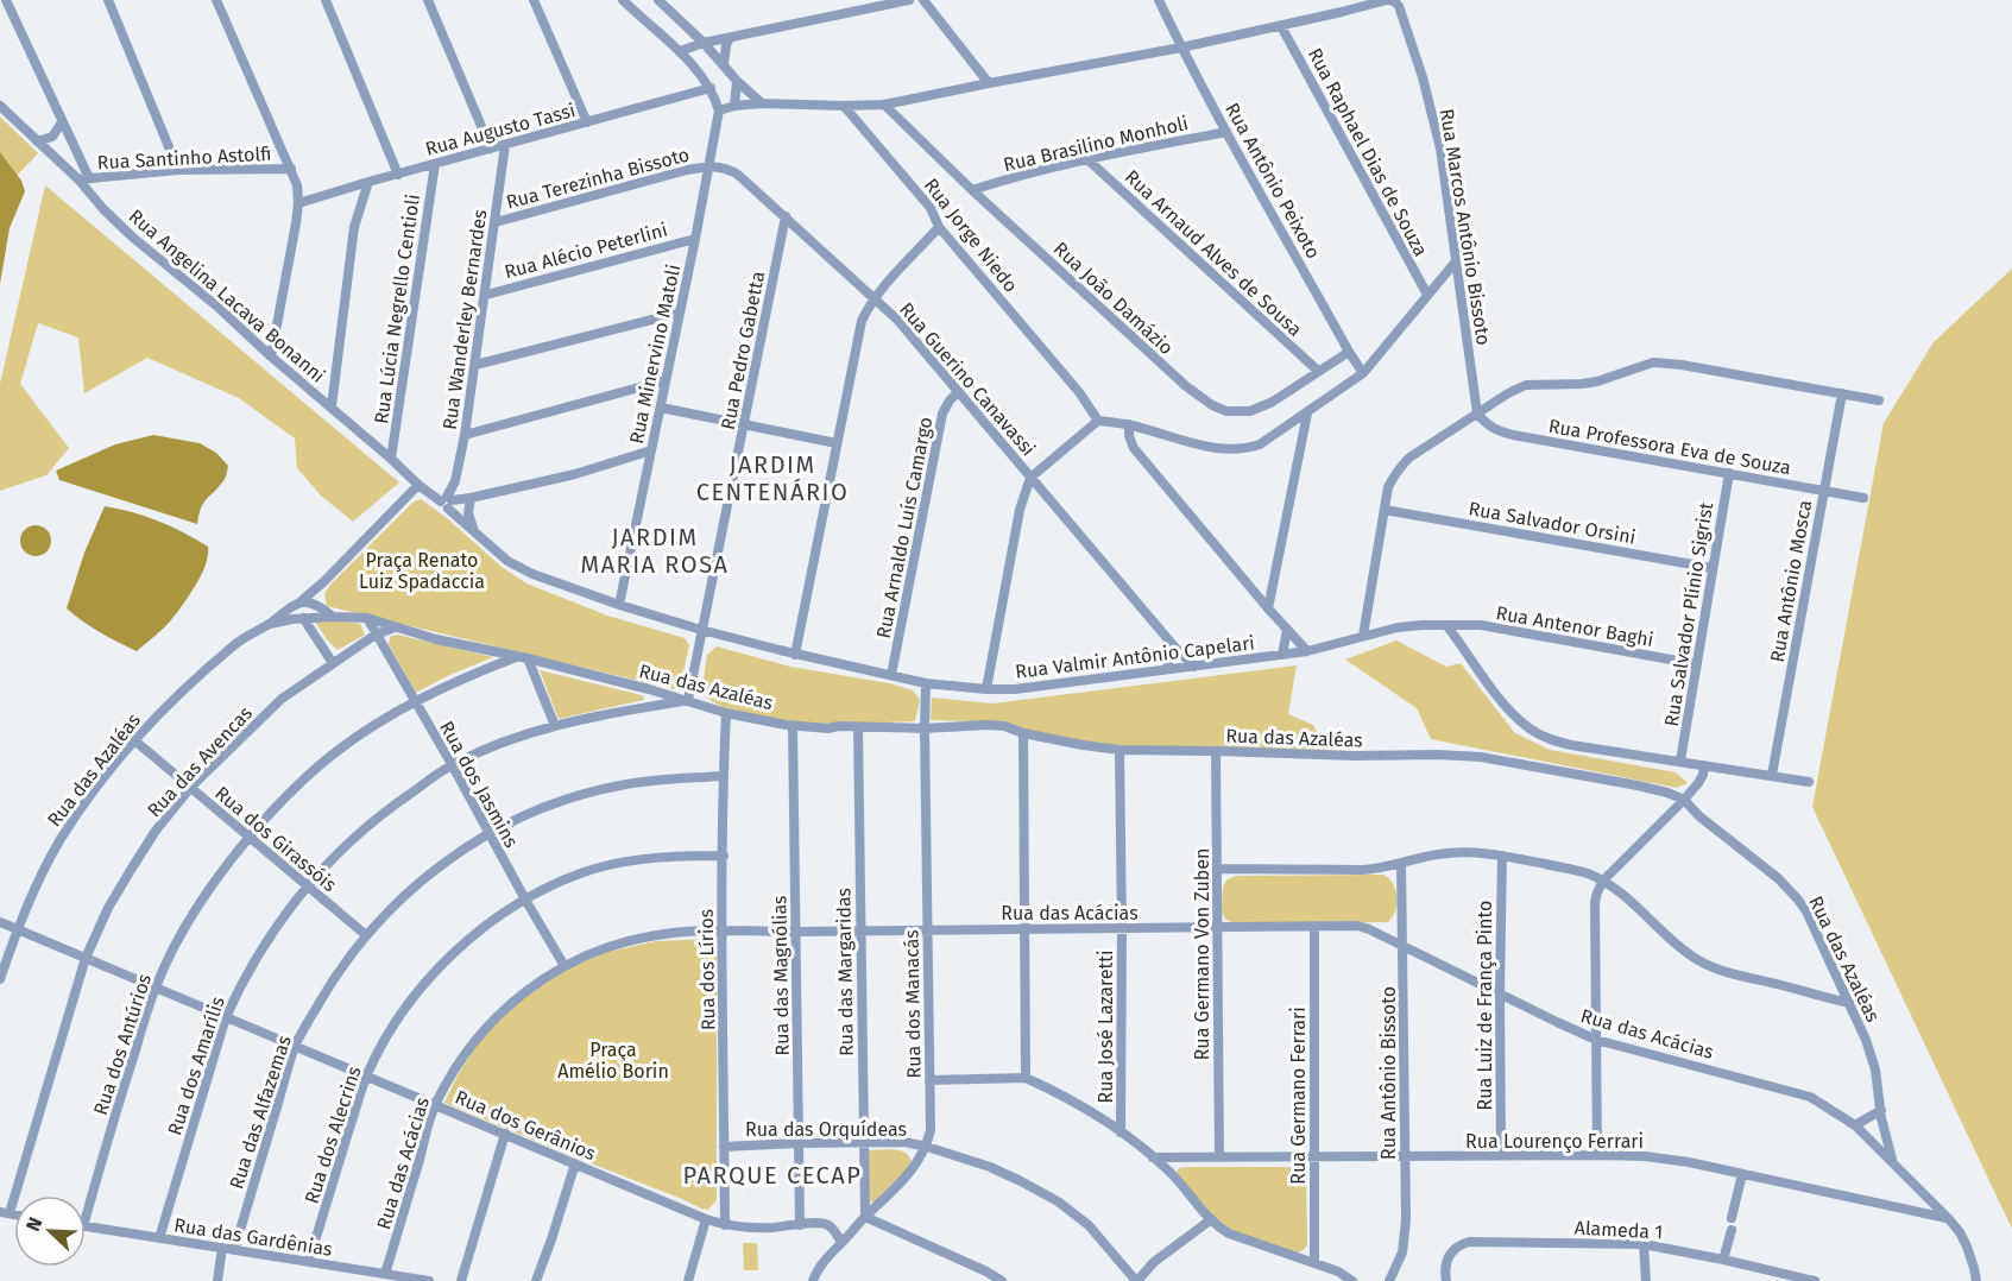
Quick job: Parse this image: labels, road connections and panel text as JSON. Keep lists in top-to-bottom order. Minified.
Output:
{"streets":{"street":["Rua Augusto Tassi","Rua Brasilino Monholi","Rua Raphael Dias de Souza","Rua Santinho Astolfi","Rua Terezinha Bissoto","Rua Antônio Peixoto","Rua Marcos Antônio Bissoto","Rua Jorge Niedo","Rua Alécio Peterlini","Rua Arnaud Alves de Sousa","Rua Angelina Lacava Bonanni","Rua João Damázio","Rua Lúcia Negrello Centioli","Rua Wanderley Bernardes","Rua Pedro Gabetta","Rua Minervino Matoli","Rua Guerino Canavassi","Rua Professora Eva de Souza","Rua Salvador Orsini","Rua Arnaldo Luís Camargo","Rua Antônio Mosca","Rua Salvador Plínio Sigrist","Rua Antenor Baghi","Rua Valmir Antônio Capelari","Rua das Azaléas","Rua das Avencas","Rua dos Jasmins","Rua dos Girassóis","Rua das Acácias","Rua Germano Von Zuben","Rua dos Lírios","Rua das Margaridas","Rua das Magnólias","Rua dos Manacás","Rua Luiz de França Pinto","Rua José Lazaretti","Rua dos Antúrios","Rua dos Amarílis","Rua Antônio Bissoto","Rua Germano Ferrari","Rua das Alfazemas","Rua dos Gerânios","Rua das Orquídeas","Rua dos Alecrins","Rua Lourenço Ferrari","Alameda 1","Rua das Gardênias"]},"crossings":[["Rua Augusto Tassi","Rua Lúcia Negrello Centioli"],["Rua Augusto Tassi","Rua Wanderley Bernardes"],["Rua Brasilino Monholi","Rua Antônio Peixoto"],["Rua Brasilino Monholi","Rua Arnaud Alves de Sousa"],["Rua Brasilino Monholi","Rua João Damázio"],["Rua Santinho Astolfi","Rua Angelina Lacava Bonanni"],["Rua Terezinha Bissoto","Rua Wanderley Bernardes"],["Rua Terezinha Bissoto","Rua Minervino Matoli"],["Rua Terezinha Bissoto","Rua Guerino Canavassi"],["Rua Antônio Peixoto","Rua João Damázio"],["Rua Marcos Antônio Bissoto","Rua Professora Eva de Souza"],["Rua Alécio Peterlini","Rua Wanderley Bernardes"],["Rua Alécio Peterlini","Rua Minervino Matoli"],["Rua Arnaud Alves de Sousa","Rua João Damázio"],["Rua Angelina Lacava Bonanni","Rua Lúcia Negrello Centioli"],["Rua Angelina Lacava Bonanni","Rua Wanderley Bernardes"],["Rua Angelina Lacava Bonanni","Rua Valmir Antônio Capelari"],["Rua Wanderley Bernardes","Rua Valmir Antônio Capelari"],["Rua Pedro Gabetta","Rua Guerino Canavassi"],["Rua Pedro Gabetta","Rua Valmir Antônio Capelari"],["Rua Pedro Gabetta","Rua das Azaléas"],["Rua Pedro Gabetta","Rua dos Amarílis"],["Rua Minervino Matoli","Rua Guerino Canavassi"],["Rua Minervino Matoli","Rua Valmir Antônio Capelari"],["Rua Guerino Canavassi","Rua Arnaldo Luís Camargo"],["Rua Guerino Canavassi","Rua Valmir Antônio Capelari"],["Rua Professora Eva de Souza","Rua Antônio Mosca"],["Rua Professora Eva de Souza","Rua Salvador Plínio Sigrist"],["Rua Salvador Orsini","Rua Salvador Plínio Sigrist"],["Rua Arnaldo Luís Camargo","Rua Valmir Antônio Capelari"],["Rua Salvador Plínio Sigrist","Rua Antenor Baghi"],["Rua Antenor Baghi","Rua Valmir Antônio Capelari"],["Rua Valmir Antônio Capelari","Rua dos Manacás"],["Rua das Azaléas","Rua das Avencas"],["Rua das Azaléas","Rua dos Jasmins"],["Rua das Azaléas","Rua dos Girassóis"],["Rua das Azaléas","Rua das Acácias"],["Rua das Azaléas","Rua Germano Von Zuben"],["Rua das Azaléas","Rua dos Lírios"],["Rua das Azaléas","Rua das Margaridas"],["Rua das Azaléas","Rua das Magnólias"],["Rua das Azaléas","Rua dos Manacás"],["Rua das Azaléas","Rua José Lazaretti"],["Rua das Azaléas","Rua dos Antúrios"],["Rua das Azaléas","Rua dos Amarílis"],["Rua das Azaléas","Rua dos Gerânios"],["Rua das Azaléas","Rua Lourenço Ferrari"],["Rua das Avencas","Rua dos Jasmins"],["Rua das Avencas","Rua dos Girassóis"],["Rua das Avencas","Rua dos Gerânios"],["Rua dos Jasmins","Rua das Acácias"],["Rua dos Jasmins","Rua dos Antúrios"],["Rua dos Jasmins","Rua dos Amarílis"],["Rua dos Jasmins","Rua das Alfazemas"],["Rua dos Jasmins","Rua dos Alecrins"],["Rua dos Girassóis","Rua dos Antúrios"],["Rua dos Girassóis","Rua dos Amarílis"],["Rua dos Girassóis","Rua das Alfazemas"],["Rua das Acácias","Rua Germano Von Zuben"],["Rua das Acácias","Rua dos Lírios"],["Rua das Acácias","Rua das Margaridas"],["Rua das Acácias","Rua das Magnólias"],["Rua das Acácias","Rua dos Manacás"],["Rua das Acácias","Rua Luiz de França Pinto"],["Rua das Acácias","Rua José Lazaretti"],["Rua das Acácias","Rua Antônio Bissoto"],["Rua das Acácias","Rua Germano Ferrari"],["Rua das Acácias","Rua dos Gerânios"],["Rua das Acácias","Rua das Gardênias"],["Rua Germano Von Zuben","Rua Lourenço Ferrari"],["Rua dos Lírios","Rua das Alfazemas"],["Rua dos Lírios","Rua dos Gerânios"],["Rua dos Lírios","Rua das Orquídeas"],["Rua dos Lírios","Rua dos Alecrins"],["Rua das Margaridas","Rua dos Manacás"],["Rua das Margaridas","Rua das Orquídeas"],["Rua das Magnólias","Rua dos Gerânios"],["Rua das Magnólias","Rua das Orquídeas"],["Rua dos Manacás","Rua dos Gerânios"],["Rua dos Manacás","Rua das Orquídeas"],["Rua Luiz de França Pinto","Rua Lourenço Ferrari"],["Rua dos Antúrios","Rua dos Gerânios"],["Rua dos Amarílis","Rua dos Gerânios"],["Rua dos Amarílis","Rua das Gardênias"],["Rua Antônio Bissoto","Rua Lourenço Ferrari"],["Rua Germano Ferrari","Rua Lourenço Ferrari"],["Rua das Alfazemas","Rua dos Gerânios"],["Rua das Alfazemas","Rua das Gardênias"],["Rua dos Gerânios","Rua dos Alecrins"],["Rua dos Alecrins","Rua das Gardênias"]],"districts":["JARDIM CENTENÁRIO","JARDIM MARIA ROSA","PARQUE CECAP"],"parks":["Praça Renato Luiz Spadaccia","Praça Amélio Borin"],"north":"top left"}
